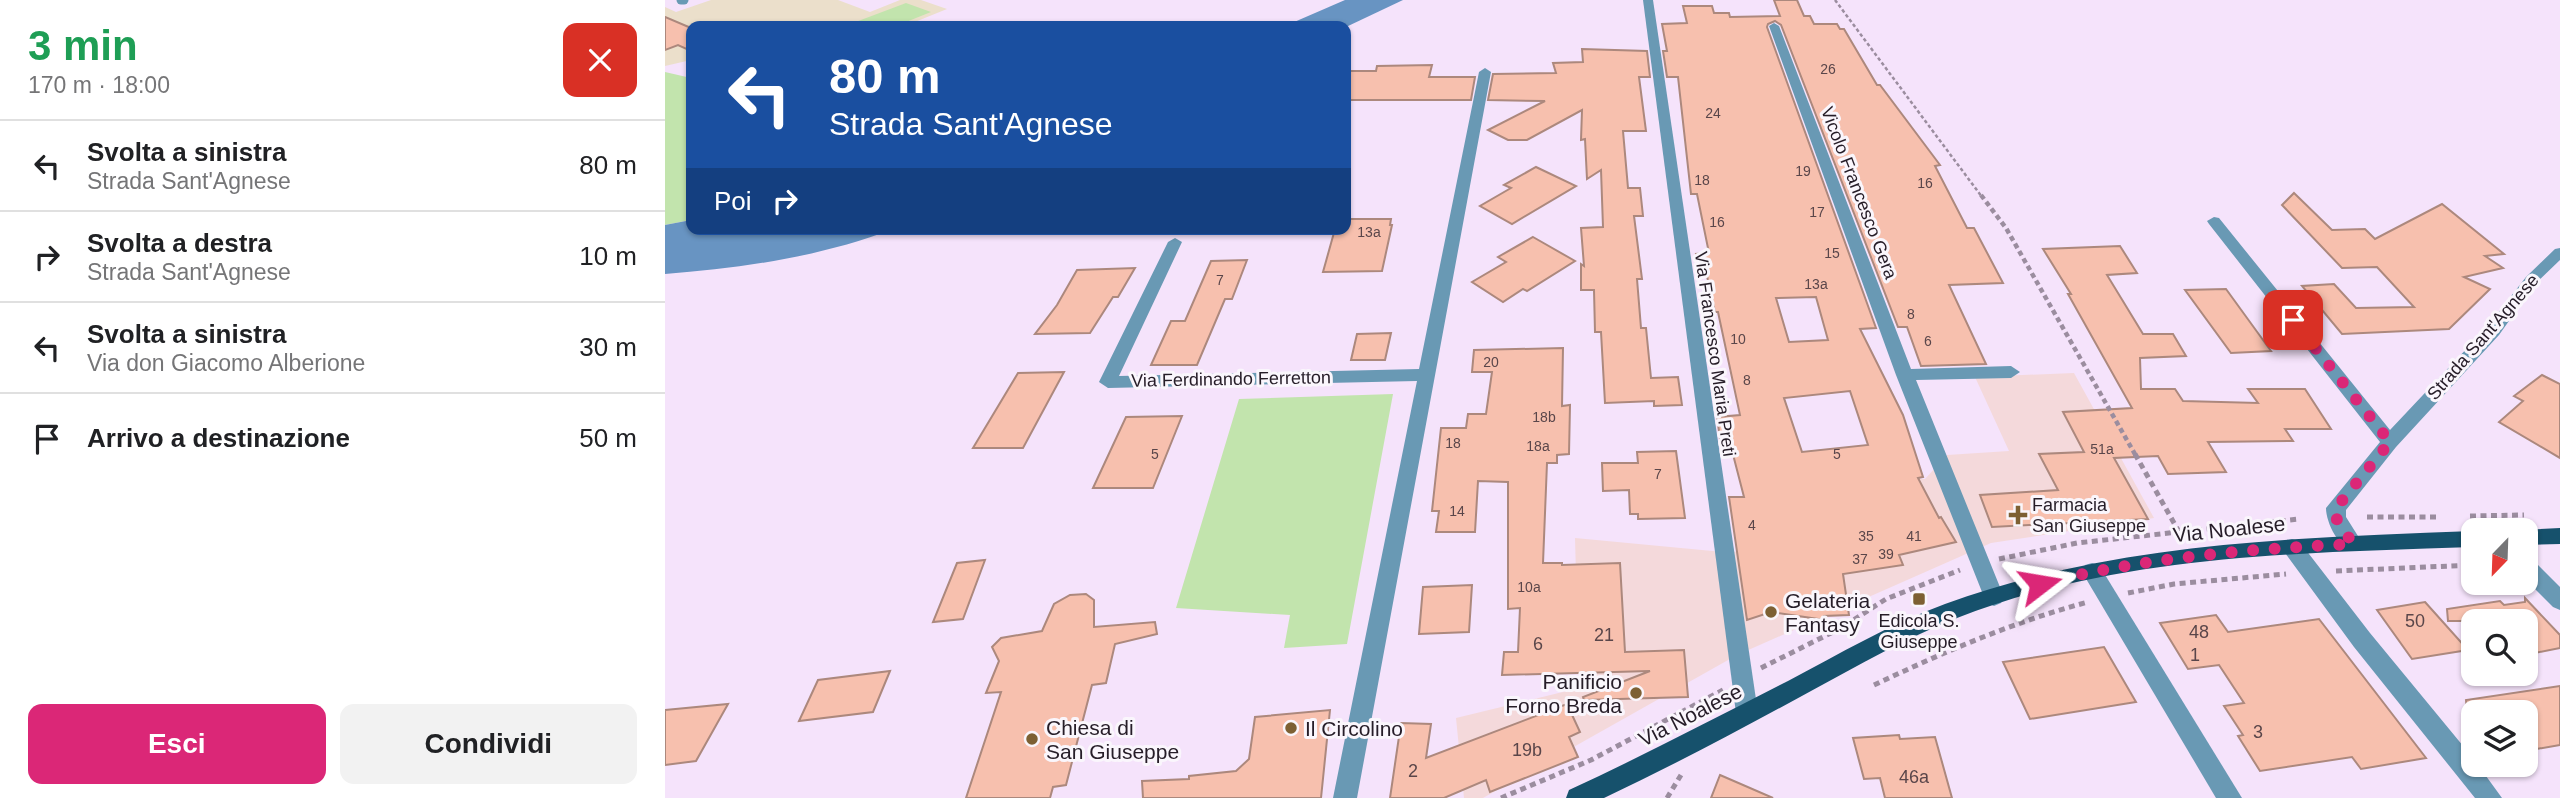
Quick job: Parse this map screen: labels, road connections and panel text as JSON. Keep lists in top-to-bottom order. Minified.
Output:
{"streets":{"main road":["Via Noalese"],"street":["Vicolo Francesco Gera","Strada Sant'Agnese","Via Francesco Maria Preti","Via Ferdinando Ferretton"]},"crossings":[["Vicolo Francesco Gera","Via Noalese"],["Strada Sant'Agnese","Via Noalese"],["Via Francesco Maria Preti","Via Noalese"]],"places":{"health":["Farmacia San Giuseppe"],"transit":["Edicola S. Giuseppe"],"other":["Gelateria Fantasy","Panificio Forno Breda","Il Circolino","Chiesa di San Giuseppe"]},"house_numbers":["26","24","19","18","16","17","16","13a","15","7","13a","8","10","6","20","8","18b","18","18a","51a","5","5","7","14","4","35","41","39","37","10a","50","48","21","6","1","3","19b","2","46a"],"north":"bottom left","page":{"heading":["3 min","170 m · 18:00"],"turn":["80 m","Strada Sant'Agnese"],"list":[{"name":"Svolta a sinistra","note":"Strada Sant'Agnese","value":"80 m"},{"name":"Svolta a destra","note":"Strada Sant'Agnese","value":"10 m"},{"name":"Svolta a sinistra","note":"Via don Giacomo Alberione","value":"30 m"},{"name":"Arrivo a destinazione","value":"50 m"}],"then":"Poi","buttons":["Esci","Condividi"]}}
